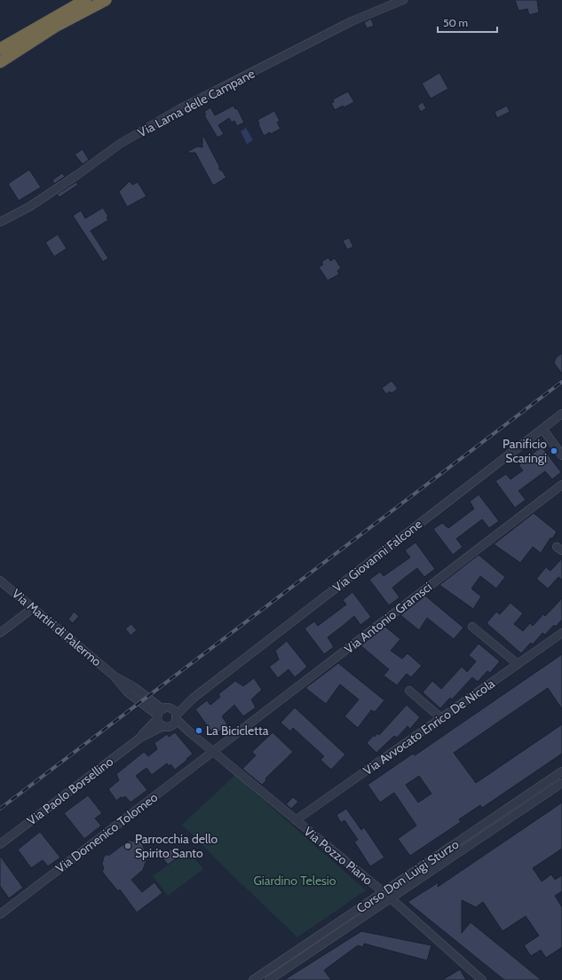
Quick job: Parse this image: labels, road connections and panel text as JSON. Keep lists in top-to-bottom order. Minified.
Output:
{"streets":{"street":["Via Lama delle Campane","Via Giovanni Falcone","Via Antonio Gramsci","Via Martiri di Palermo","Via Avvocato Enrico De Nicola","Via Paolo Borsellino","Via Domenico Tolomeo","Via Pozzo Piano","Corso Don Luigi Sturzo"]},"crossings":[["Via Giovanni Falcone","Via Paolo Borsellino"],["Via Giovanni Falcone","Via Pozzo Piano"],["Via Antonio Gramsci","Via Domenico Tolomeo"],["Via Antonio Gramsci","Via Pozzo Piano"],["Via Martiri di Palermo","Via Pozzo Piano"],["Via Avvocato Enrico De Nicola","Via Pozzo Piano"],["Via Paolo Borsellino","Via Pozzo Piano"],["Via Domenico Tolomeo","Via Pozzo Piano"],["Via Pozzo Piano","Corso Don Luigi Sturzo"]],"parks":["Giardino Telesio"],"places":["Panificio Scaringi","La Bicicletta","Parrocchia dello Spirito Santo"],"scale_bar":"50 m"}
